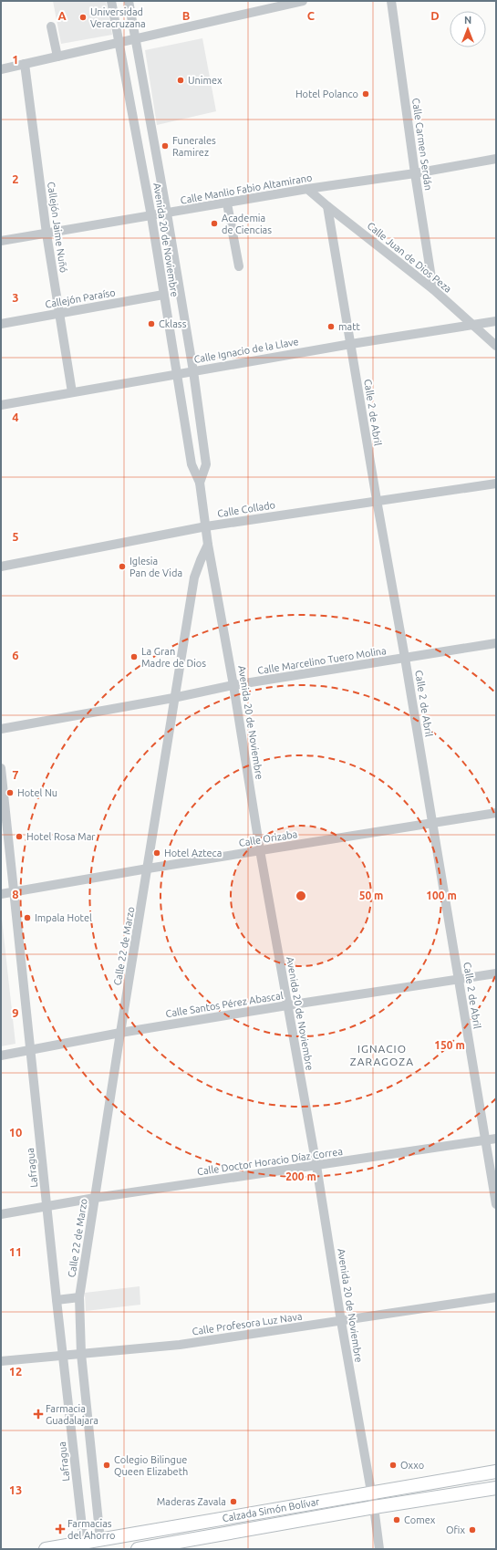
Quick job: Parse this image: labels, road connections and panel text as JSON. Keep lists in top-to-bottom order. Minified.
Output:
{"streets":{"main road":["Calzada Simón Bolívar"],"street":["Calle Carmen Serdán","Calle Manlio Fabio Altamirano","Callejón Jaime Nuñó","Avenida 20 de Noviembre","Calle Juan de Dios Peza","Callejón Paraíso","Calle Ignacio de la Llave","Calle 2 de Abril","Calle Collado","Calle Marcelino Tuero Molina","Calle Orizaba","Calle 22 de Marzo","Calle Santos Pérez Abascal","Calle Doctor Horacio Díaz Correa","Lafragua","Calle Profesora Luz Nava"]},"crossings":[["Calle Carmen Serdán","Calle Manlio Fabio Altamirano"],["Calle Carmen Serdán","Calle Juan de Dios Peza"],["Calle Manlio Fabio Altamirano","Callejón Jaime Nuñó"],["Calle Manlio Fabio Altamirano","Avenida 20 de Noviembre"],["Calle Manlio Fabio Altamirano","Calle Juan de Dios Peza"],["Callejón Jaime Nuñó","Callejón Paraíso"],["Callejón Jaime Nuñó","Calle Ignacio de la Llave"],["Avenida 20 de Noviembre","Callejón Paraíso"],["Avenida 20 de Noviembre","Calle Ignacio de la Llave"],["Avenida 20 de Noviembre","Calle Collado"],["Avenida 20 de Noviembre","Calle Marcelino Tuero Molina"],["Avenida 20 de Noviembre","Calle Orizaba"],["Avenida 20 de Noviembre","Calle 22 de Marzo"],["Avenida 20 de Noviembre","Calle Santos Pérez Abascal"],["Avenida 20 de Noviembre","Calle Doctor Horacio Díaz Correa"],["Avenida 20 de Noviembre","Calle Profesora Luz Nava"],["Avenida 20 de Noviembre","Calzada Simón Bolívar"],["Calle Juan de Dios Peza","Calle Ignacio de la Llave"],["Calle Juan de Dios Peza","Calle 2 de Abril"],["Calle Ignacio de la Llave","Calle 2 de Abril"],["Calle 2 de Abril","Calle Collado"],["Calle 2 de Abril","Calle Marcelino Tuero Molina"],["Calle 2 de Abril","Calle Orizaba"],["Calle 2 de Abril","Calle Santos Pérez Abascal"],["Calle 2 de Abril","Calle Doctor Horacio Díaz Correa"],["Calle Marcelino Tuero Molina","Calle 22 de Marzo"],["Calle Orizaba","Calle 22 de Marzo"],["Calle Orizaba","Lafragua"],["Calle 22 de Marzo","Calle Santos Pérez Abascal"],["Calle 22 de Marzo","Calle Doctor Horacio Díaz Correa"],["Calle 22 de Marzo","Calle Profesora Luz Nava"],["Calle Santos Pérez Abascal","Lafragua"],["Calle Doctor Horacio Díaz Correa","Lafragua"],["Lafragua","Calle Profesora Luz Nava"],["Lafragua","Calzada Simón Bolívar"]],"districts":["IGNACIO ZARAGOZA"],"places":{"other":["Universidad Veracruzana","Unimex","Hotel Polanco","Funerales Ramirez","Academia de Ciencias","Cklass","matt","Iglesia Pan de Vida","La Gran Madre de Dios","Hotel Nu","Hotel Rosa Mar","Hotel Azteca","Impala Hotel","Colegio Bilingue Queen Elizabeth","Oxxo","Maderas Zavala","Comex","Ofix"],"health":["Farmacia Guadalajara","Farmacias del Ahorro"]},"north":"top","grid":{"columns":["A","B","C","D"],"rows":["1","2","3","4","5","6","7","8","9","10","11","12","13"]},"rings":["50 m","100 m","150 m","200 m"]}
